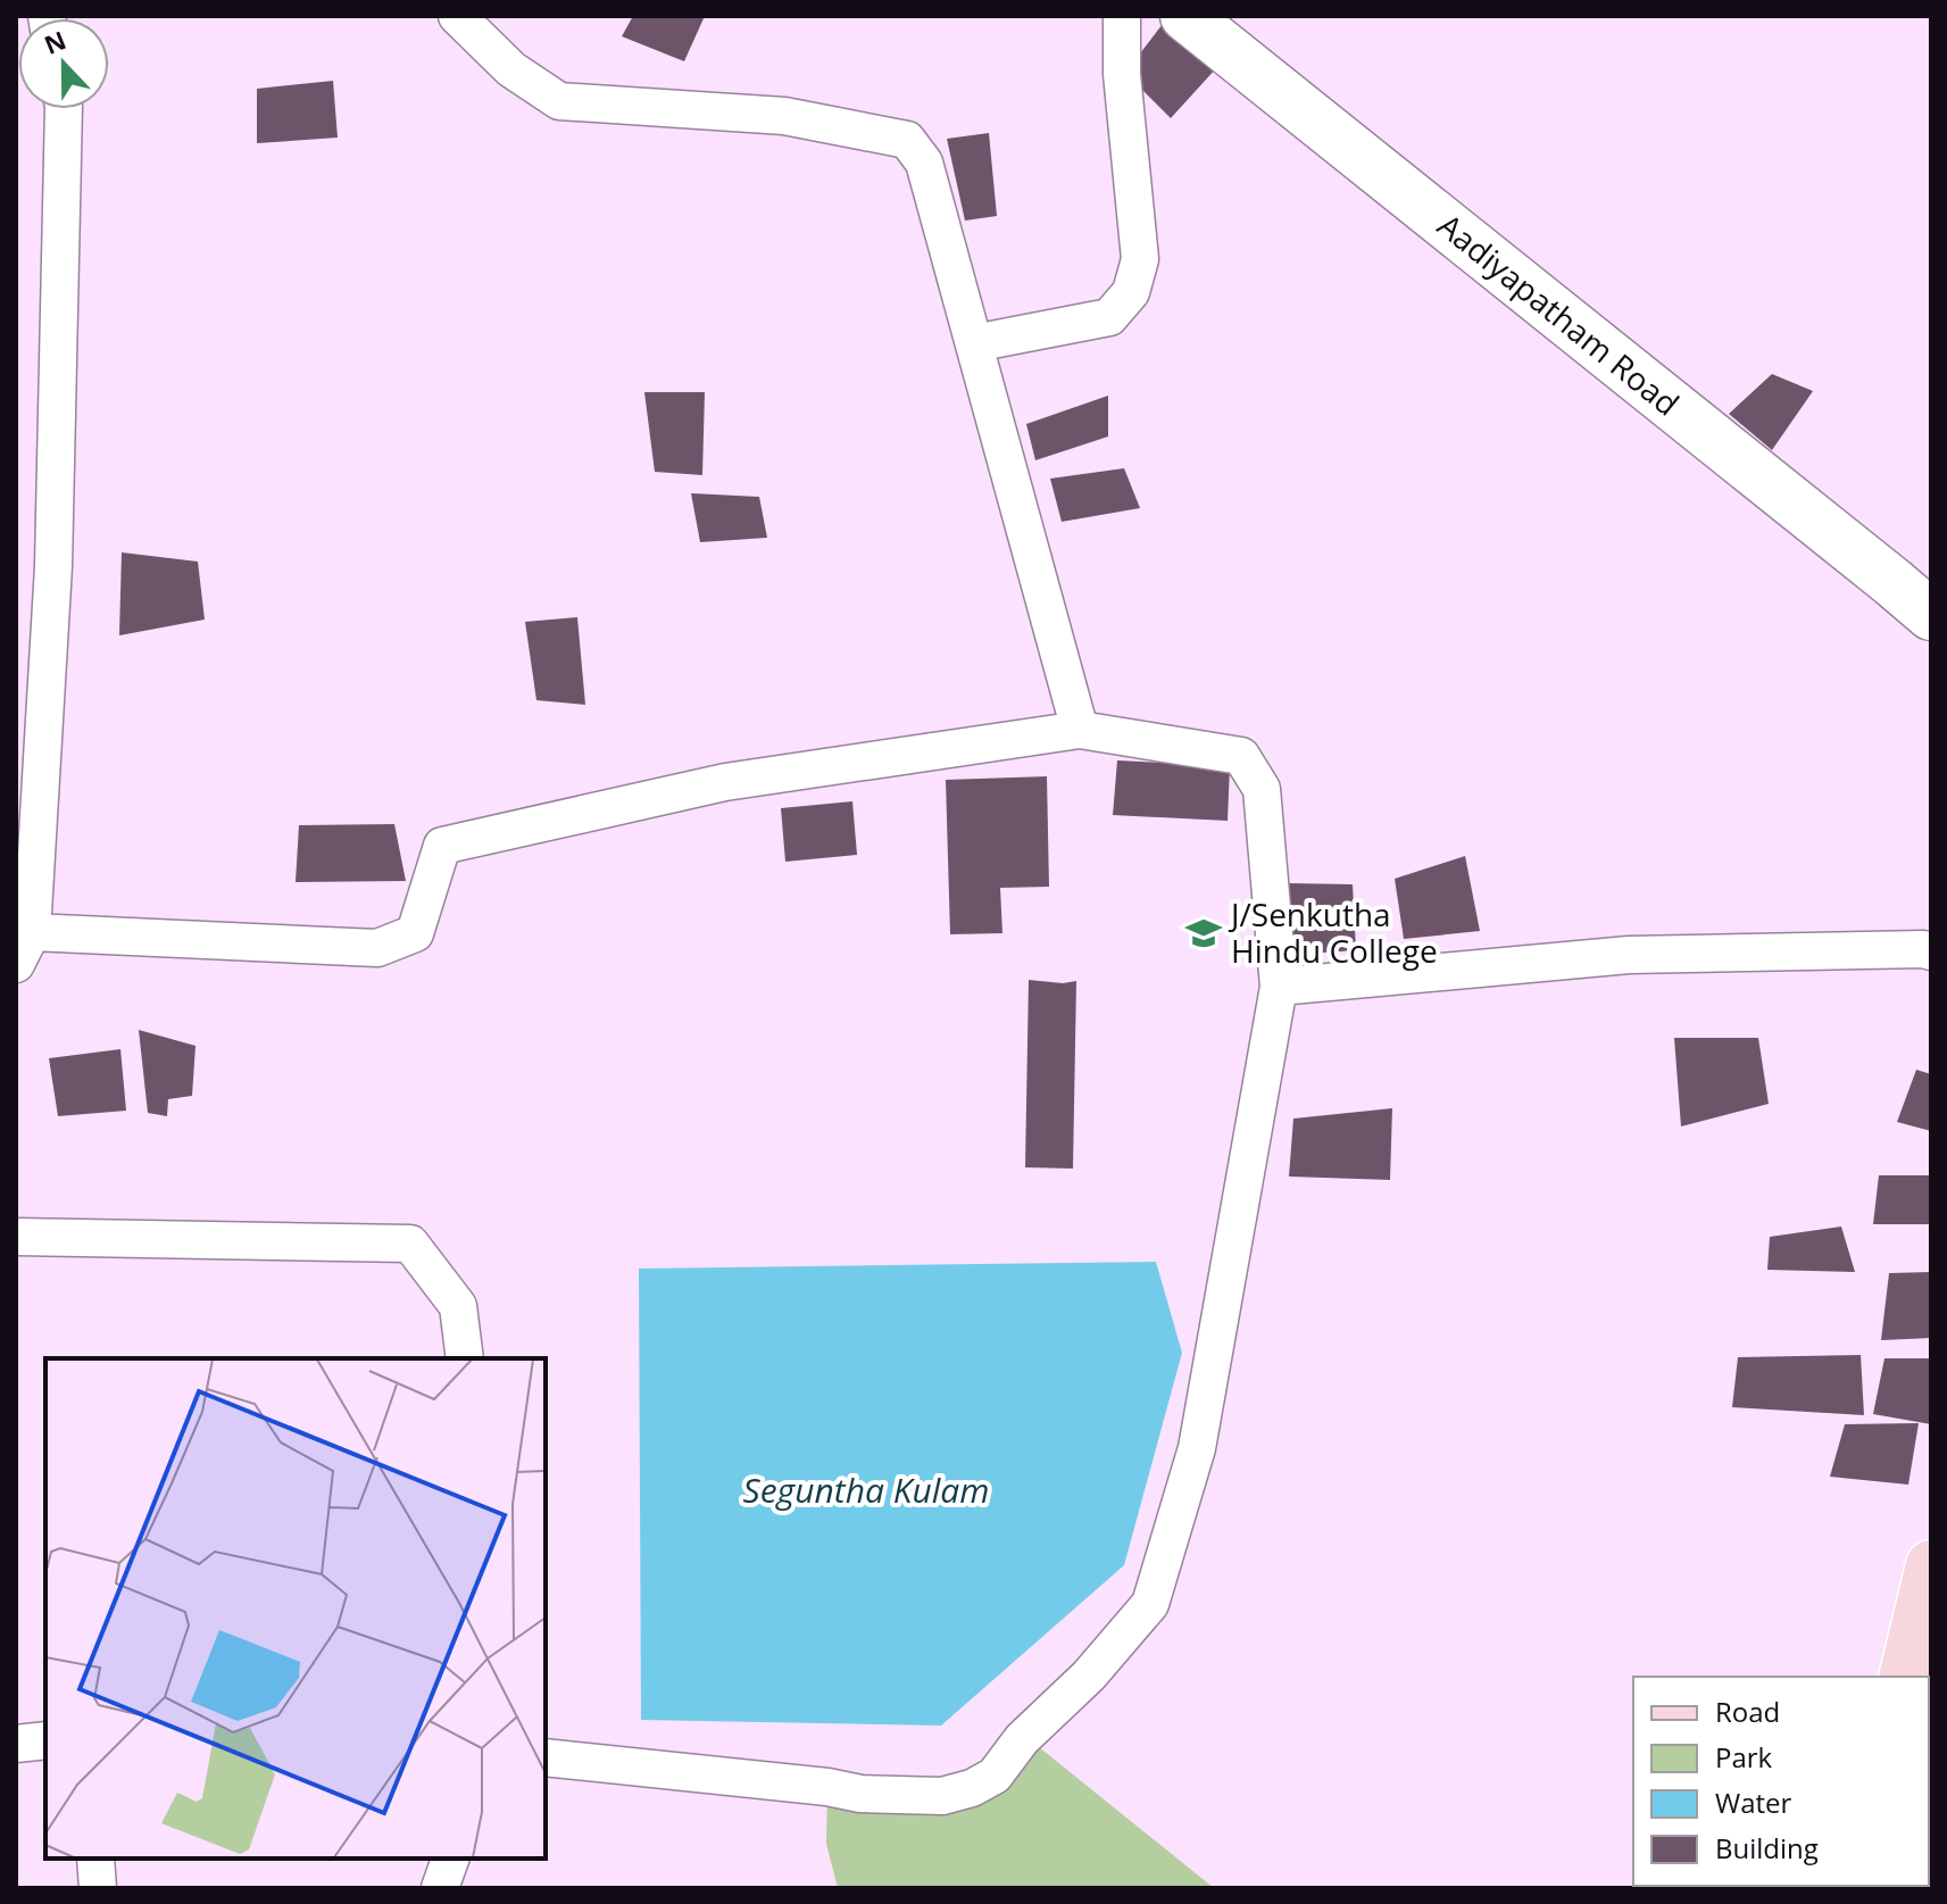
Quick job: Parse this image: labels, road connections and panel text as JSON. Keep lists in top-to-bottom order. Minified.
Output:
{"streets":{"street":["Aadiyapatham Road"]},"water":["Seguntha Kulam"],"places":{"school or university":["J/Senkutha Hindu College"]},"legend":["Road","Park","Water","Building"],"north":"top"}
